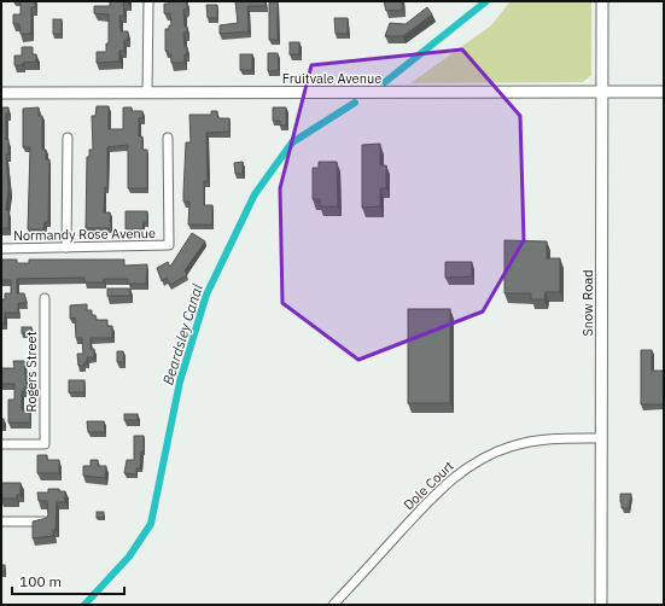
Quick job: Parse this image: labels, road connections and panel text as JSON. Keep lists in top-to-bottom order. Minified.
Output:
{"streets":{"main road":["Fruitvale Avenue","Snow Road"],"street":["Normandy Rose Avenue","Rogers Street","Dole Court"]},"crossings":[["Fruitvale Avenue","Snow Road"],["Snow Road","Dole Court"]],"water":["Beardsley Canal"],"scale_bar":"100 m"}
